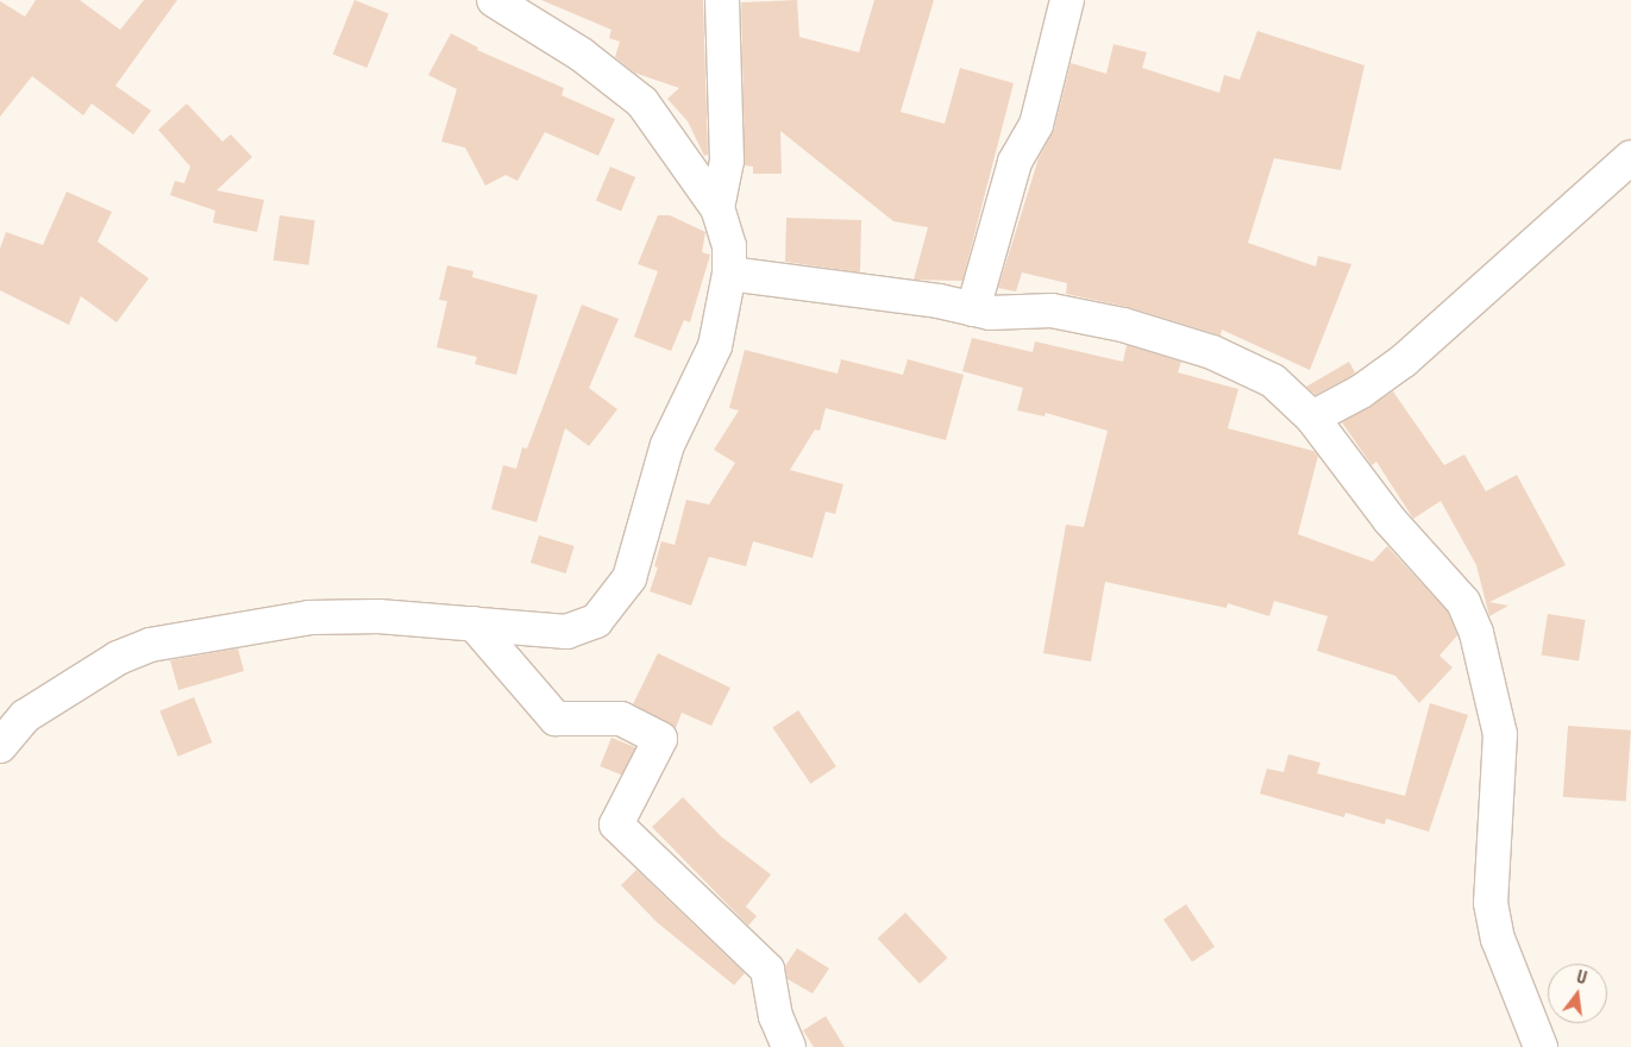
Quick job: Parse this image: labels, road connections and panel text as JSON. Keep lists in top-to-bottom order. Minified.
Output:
{"north":"top"}
